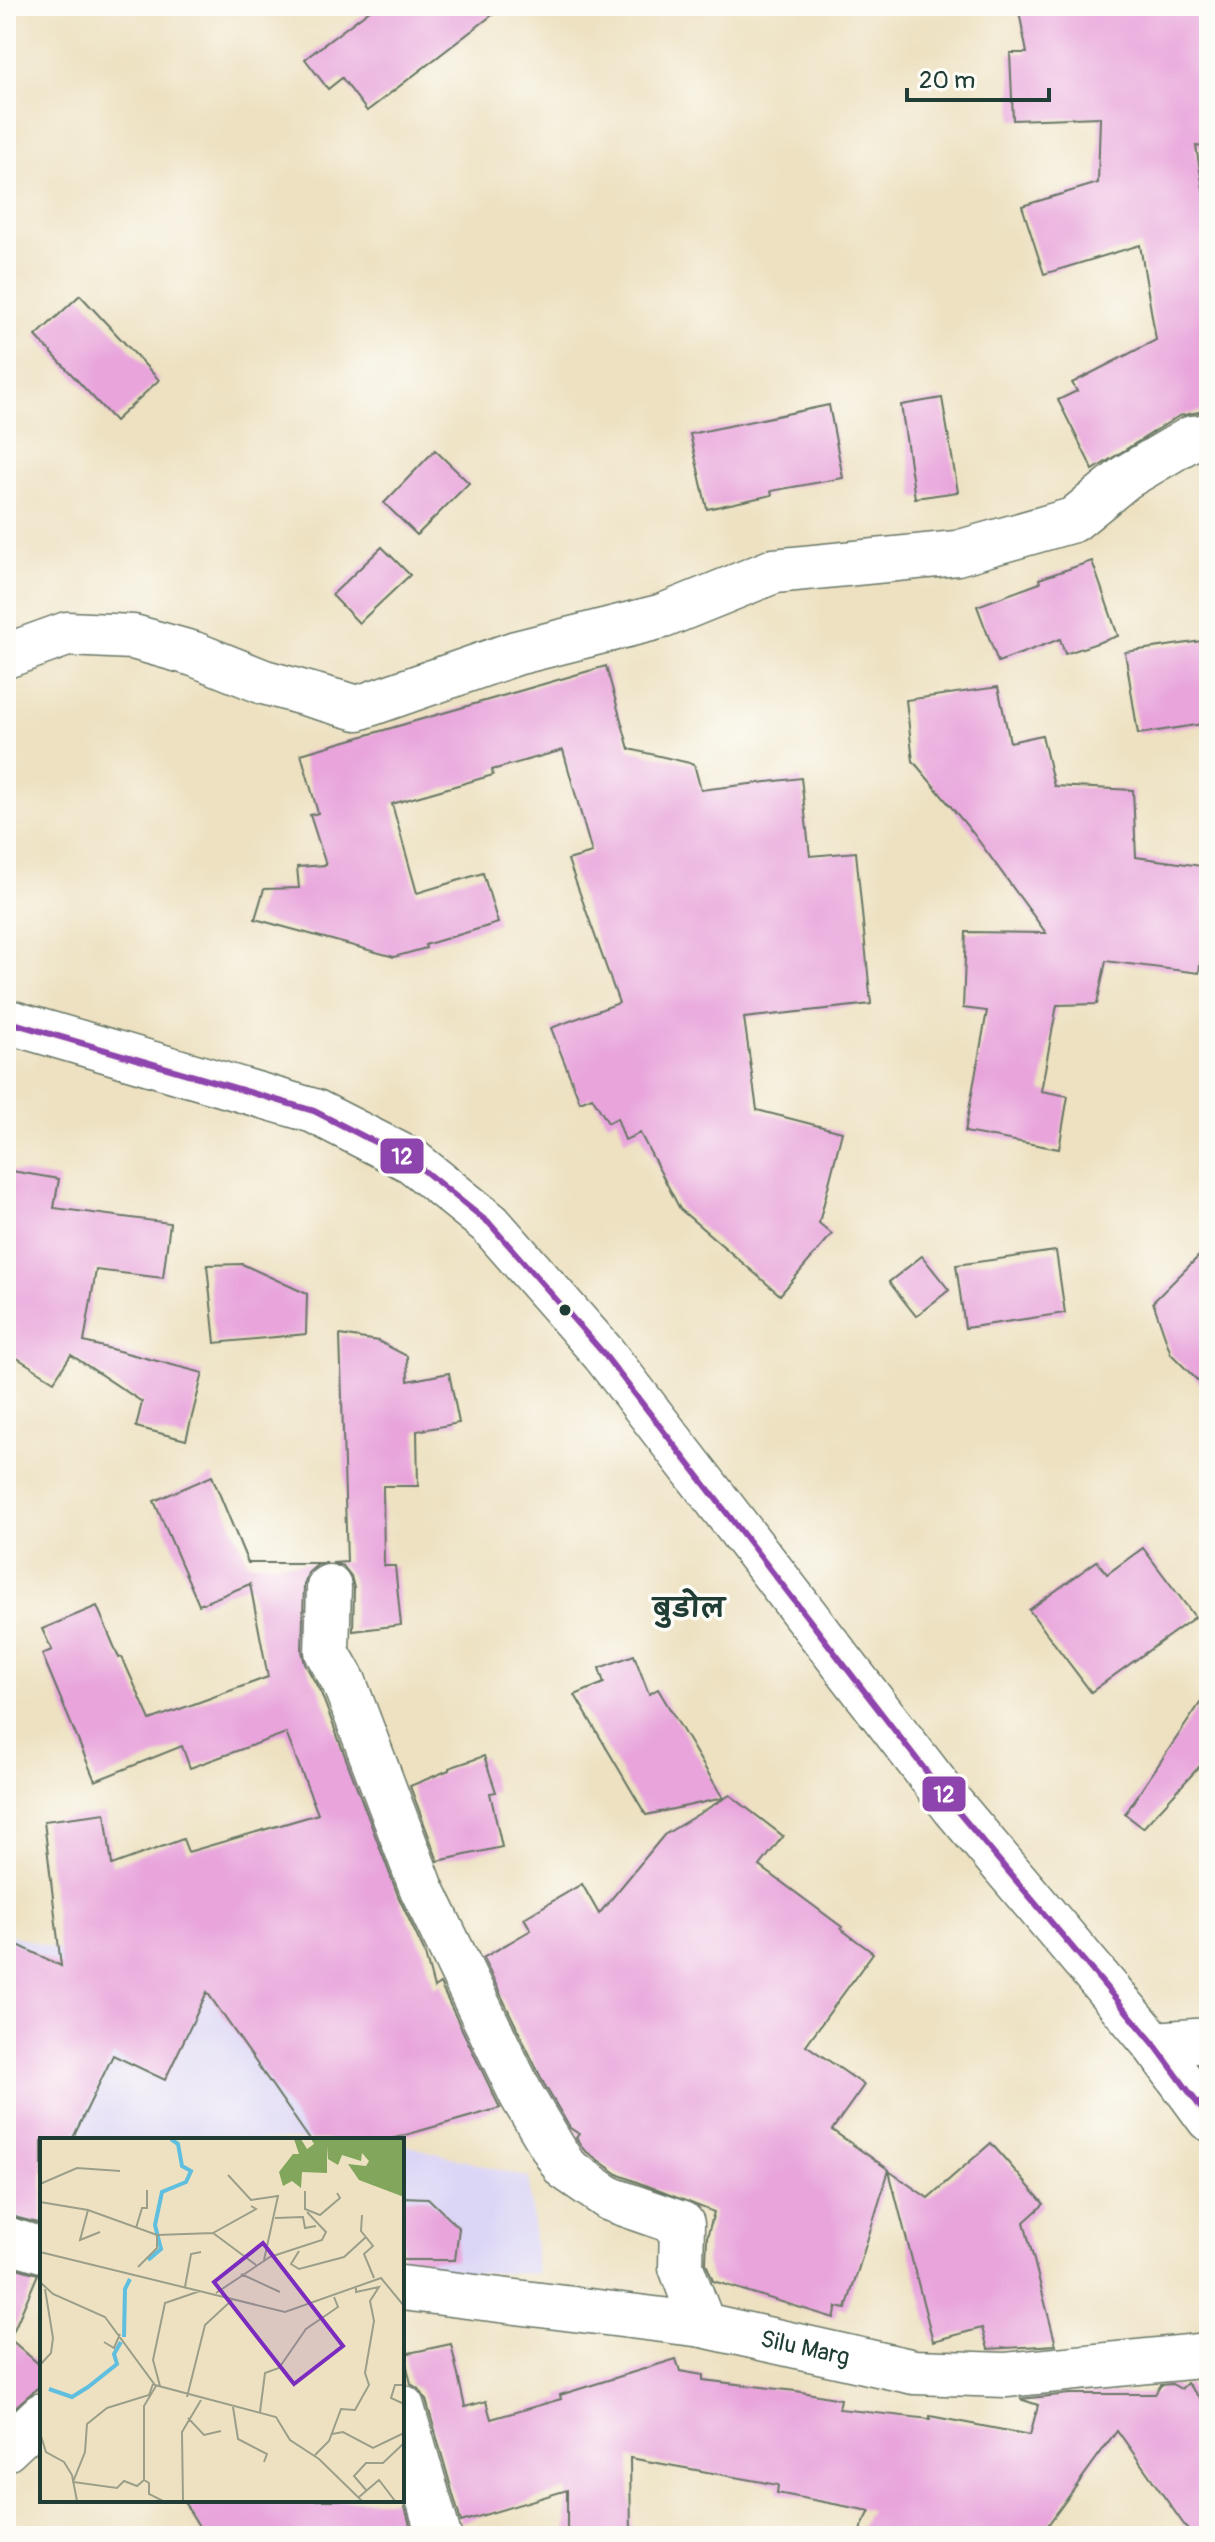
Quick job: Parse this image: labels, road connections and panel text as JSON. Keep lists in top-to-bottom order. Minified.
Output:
{"streets":{"main road":["Silu Marg"]},"districts":["बुडोल"],"lines":["transit line 12"],"scale_bar":"20 m"}
